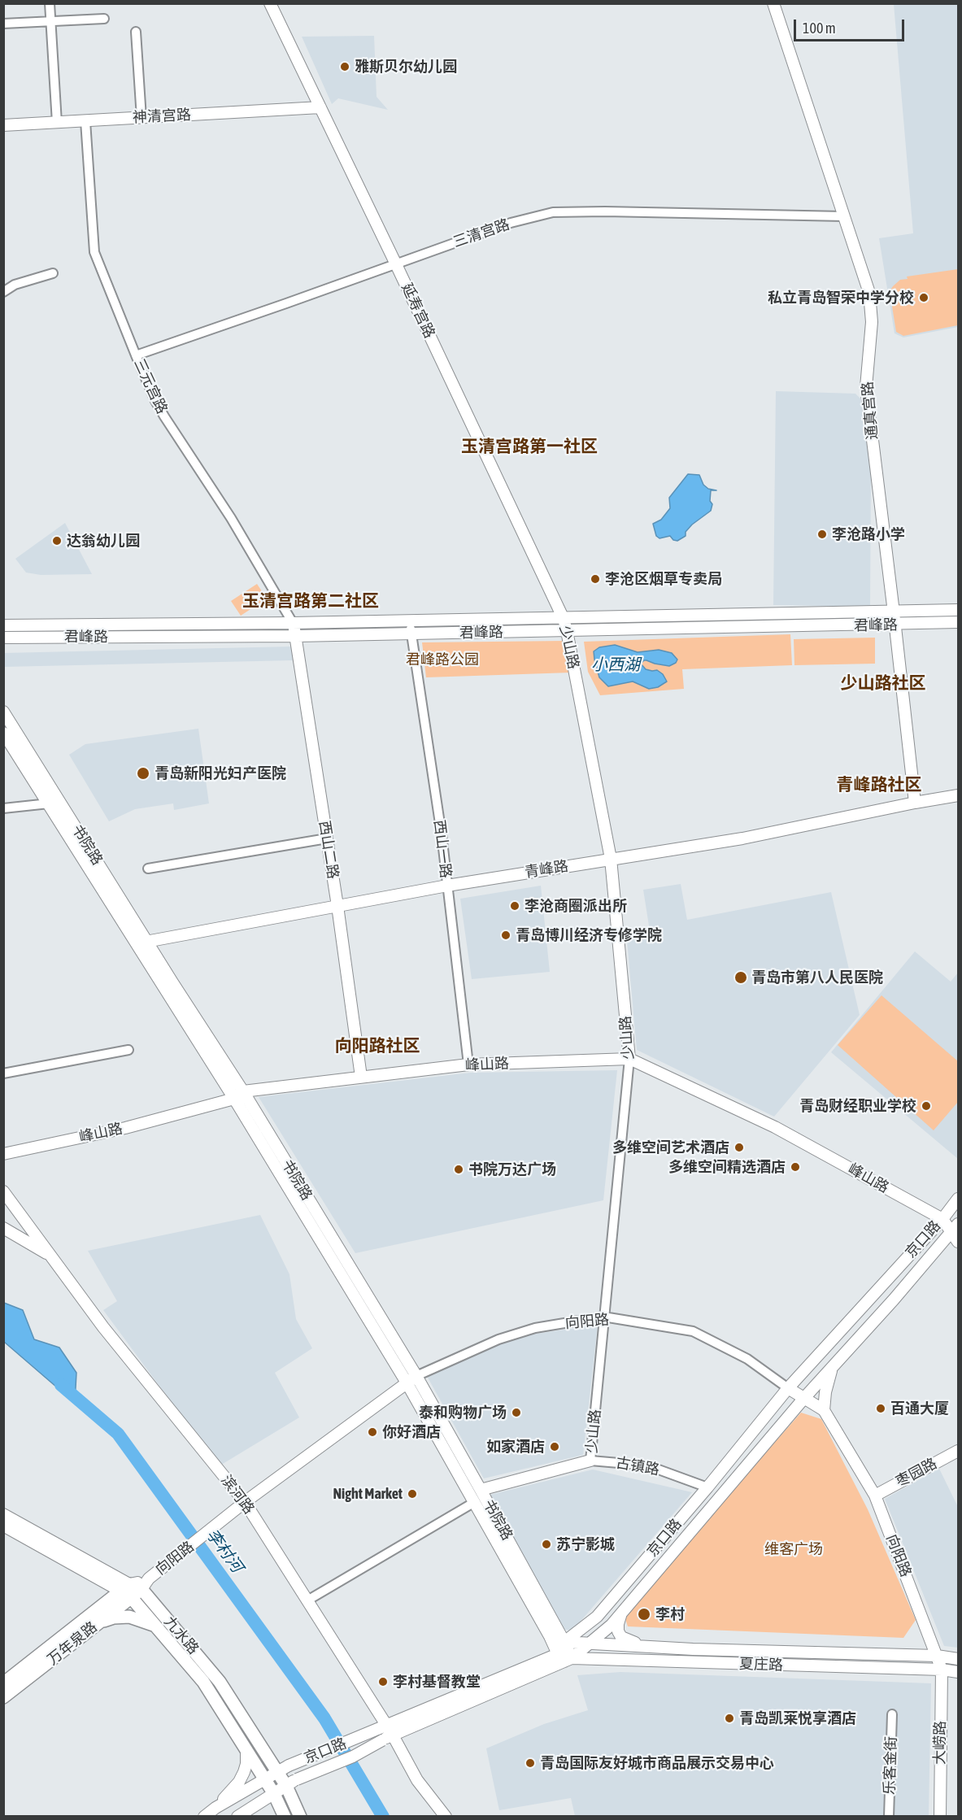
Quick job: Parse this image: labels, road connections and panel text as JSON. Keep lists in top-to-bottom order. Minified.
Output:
{"streets":{"main road":["神清宫路","延寿宫路","通真宫路","君峰路","少山路","书院路","西山二路","青峰路","峰山路","京口路","向阳路","古镇路","枣园路","滨河路","九水路","万年泉路","夏庄路","大崂路"],"street":["三清宫路","三元宫路","西山一路","乐客金街"]},"crossings":[["神清宫路","延寿宫路"],["神清宫路","三元宫路"],["三清宫路","延寿宫路"],["三清宫路","三元宫路"],["三清宫路","通真宫路"],["延寿宫路","君峰路"],["延寿宫路","少山路"],["三元宫路","君峰路"],["三元宫路","西山二路"],["通真宫路","君峰路"],["通真宫路","青峰路"],["君峰路","少山路"],["君峰路","西山一路"],["君峰路","西山二路"],["少山路","青峰路"],["少山路","峰山路"],["少山路","向阳路"],["少山路","古镇路"],["书院路","青峰路"],["书院路","峰山路"],["书院路","京口路"],["书院路","向阳路"],["书院路","古镇路"],["书院路","夏庄路"],["西山一路","青峰路"],["西山一路","峰山路"],["西山二路","青峰路"],["西山二路","峰山路"],["峰山路","京口路"],["京口路","向阳路"],["京口路","古镇路"],["京口路","滨河路"],["京口路","九水路"],["京口路","夏庄路"],["向阳路","枣园路"],["向阳路","滨河路"],["向阳路","九水路"],["向阳路","万年泉路"],["向阳路","夏庄路"],["向阳路","大崂路"],["九水路","万年泉路"],["夏庄路","大崂路"]],"districts":["玉清宫路第一社区","玉清宫路第二社区","少山路社区","青峰路社区","向阳路社区"],"water":["小西湖","李村河"],"parks":["君峰路公园","维客广场"],"places":["雅斯贝尔幼儿园","私立青岛智荣中学分校","李沧路小学","达翁幼儿园","李沧区烟草专卖局","青岛新阳光妇产医院","李沧商圈派出所","青岛博川经济专修学院","青岛市第八人民医院","青岛财经职业学校","多维空间艺术酒店","多维空间精选酒店","书院万达广场","百通大厦","泰和购物广场","你好酒店","如家酒店","Night Market","苏宁影城","李村","李村基督教堂","青岛凯莱悦享酒店","青岛国际友好城市商品展示交易中心"],"scale_bar":"100 m"}
